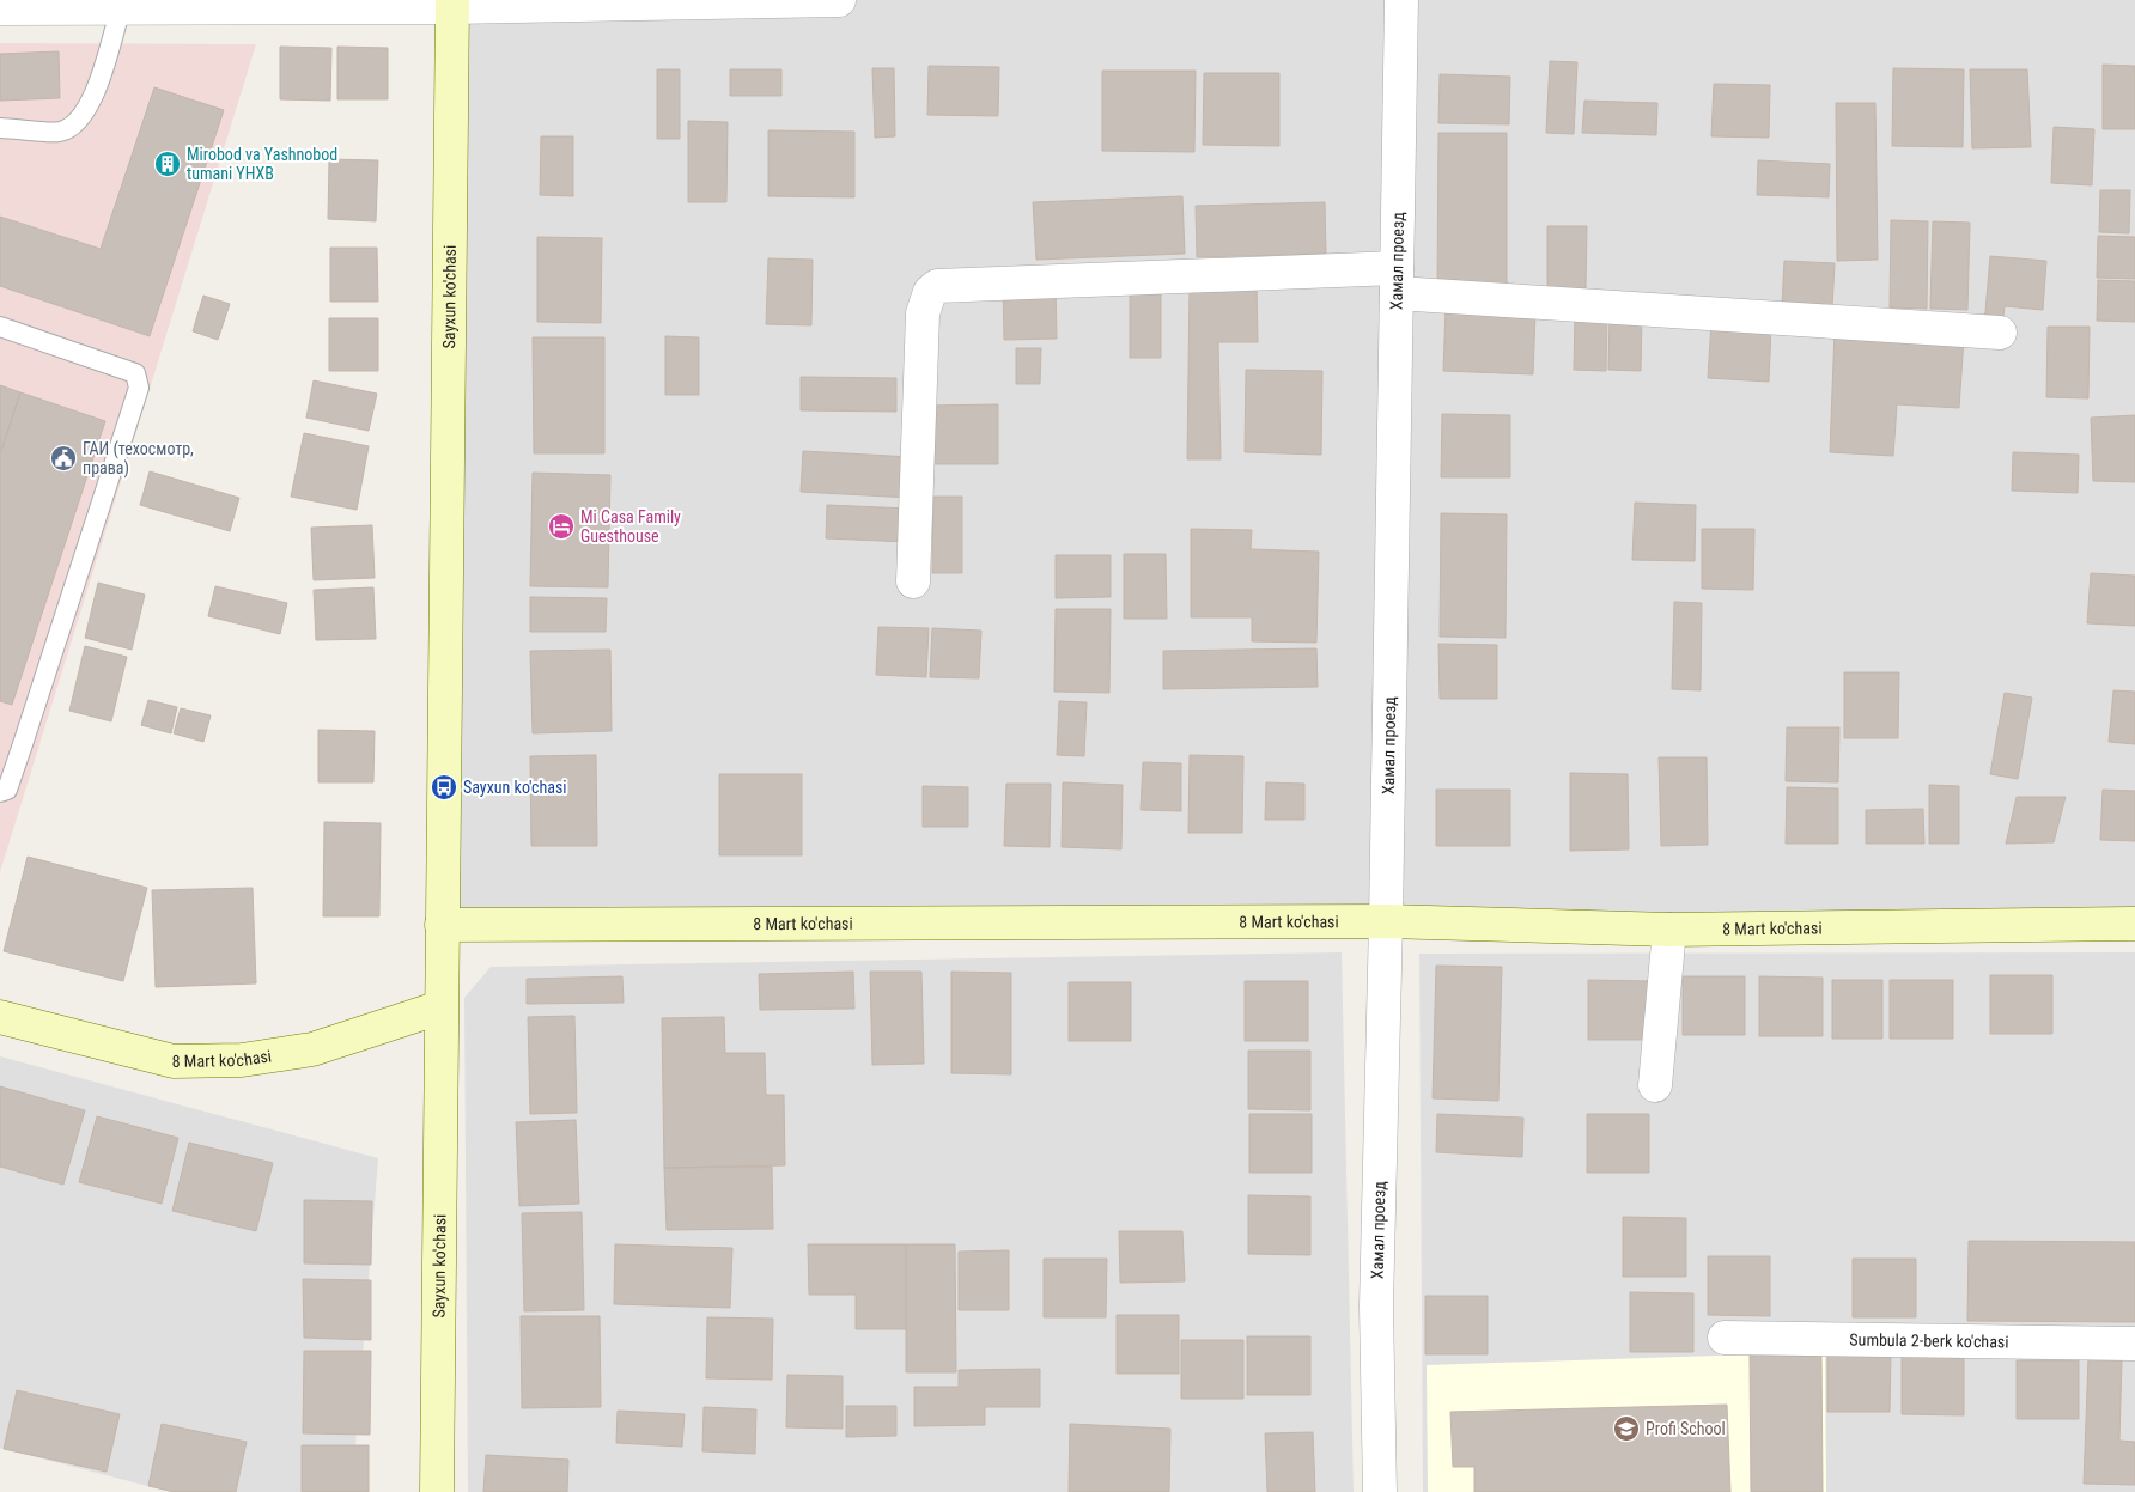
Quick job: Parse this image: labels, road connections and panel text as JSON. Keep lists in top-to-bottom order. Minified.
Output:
{"streets":{"street":["Хамал проезд","Sayxun ko'chasi","8 Mart ko'chasi","Sumbula 2-berk ko'chasi"]},"crossings":[["Хамал проезд","8 Mart ko'chasi"],["Sayxun ko'chasi","8 Mart ko'chasi"]],"places":{"building":["Mirobod va Yashnobod tumani YHXB"],"public building":["ГАИ (техосмотр, права)"],"hotel":["Mi Casa Family Guesthouse"],"bus stop":["Sayxun ko'chasi"],"school or university":["Profi School"]}}
